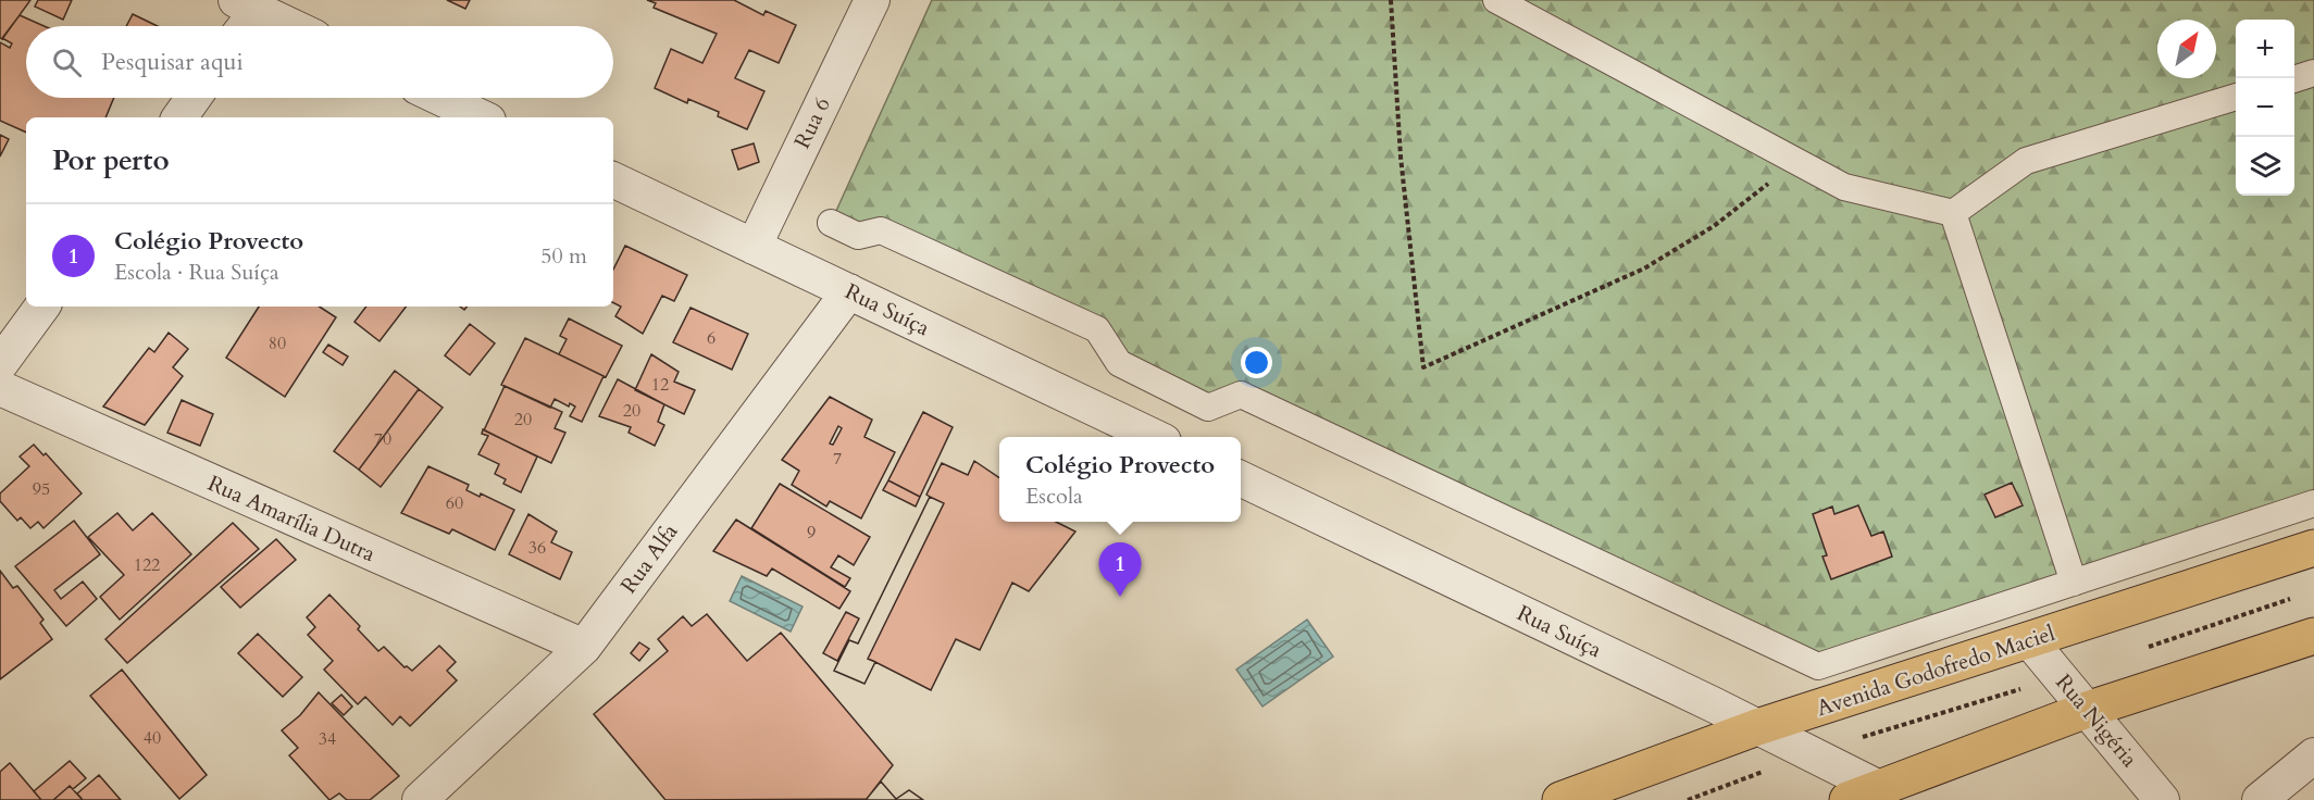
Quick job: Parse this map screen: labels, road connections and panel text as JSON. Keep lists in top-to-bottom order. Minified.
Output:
{"streets":{"main road":["Avenida Godofredo Maciel"],"street":["Rua 6","Rua Suíça","Rua Amarília Dutra","Rua Alfa","Rua Nigéria"]},"crossings":[["Rua 6","Rua Suíça"],["Rua Suíça","Rua Alfa"],["Rua Suíça","Avenida Godofredo Maciel"],["Rua Amarília Dutra","Rua Alfa"],["Avenida Godofredo Maciel","Rua Nigéria"]],"house_numbers":["6","80","12","20","20","70","7","95","60","9","36","122","40","34"],"north":"top right","page":{"map_buttons":["+","−"],"search":"Pesquisar aqui","heading":"Por perto","list":[{"mark":"1","name":"Colégio Provecto","note":"Escola · Rua Suíça","value":"50 m"}],"popup":["Colégio Provecto","Escola"],"pins":"1"}}
